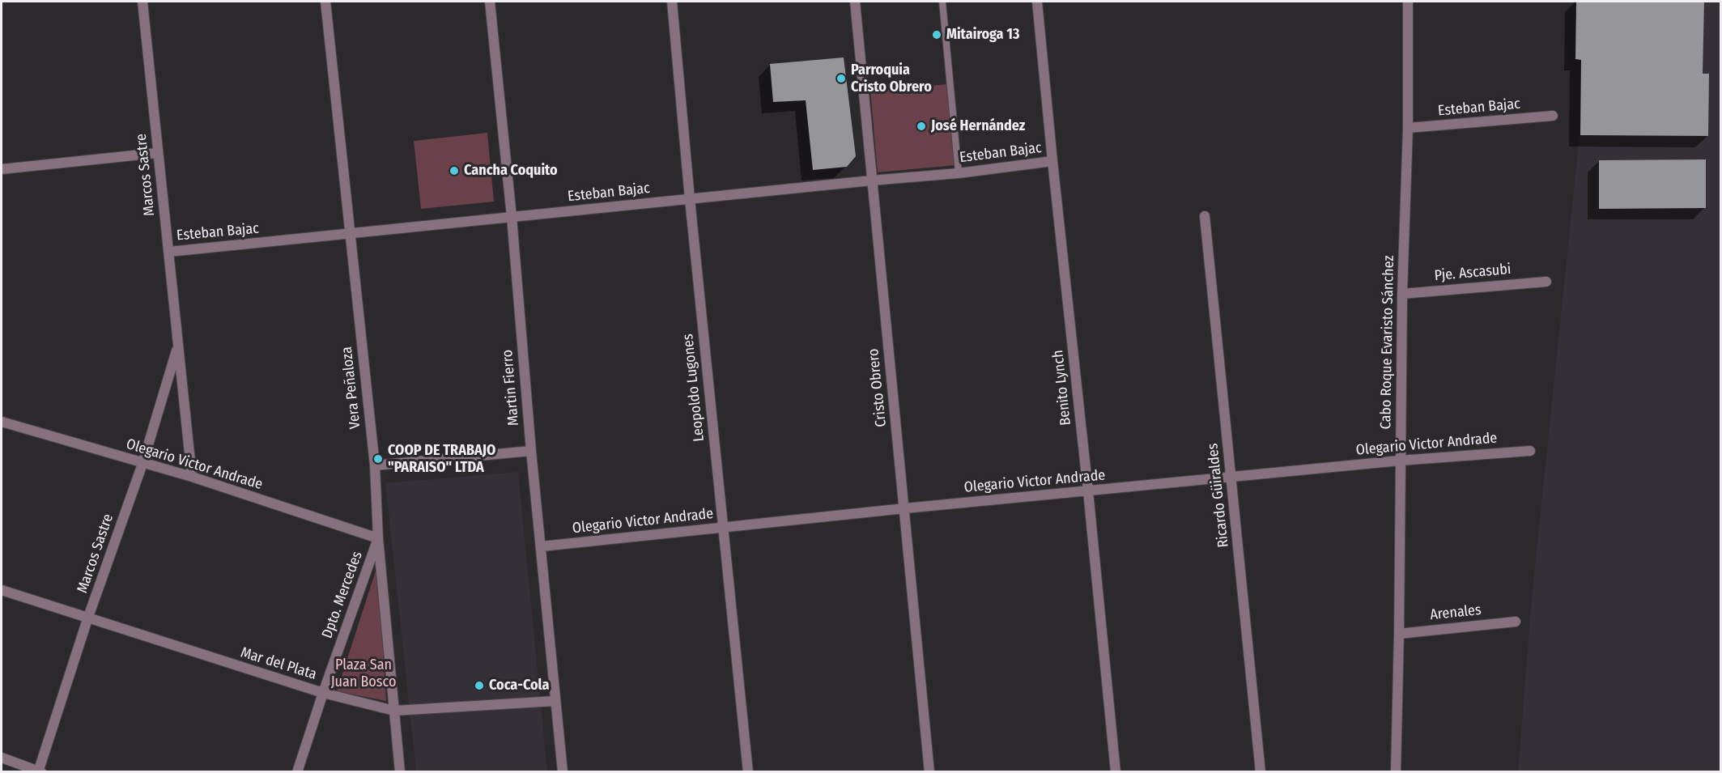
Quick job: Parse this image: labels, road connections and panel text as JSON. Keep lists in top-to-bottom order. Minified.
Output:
{"streets":{"street":["Esteban Bajac","Marcos Sastre","Pje. Ascasubi","Cabo Roque Evaristo Sánchez","Vera Peñaloza","Martin Fierro","Leopoldo Lugones","Cristo Obrero","Benito Lynch","Olegario Victor Andrade","Ricardo Güiraldes","Dpto. Mercedes","Arenales","Mar del Plata"]},"crossings":[["Esteban Bajac","Marcos Sastre"],["Esteban Bajac","Cabo Roque Evaristo Sánchez"],["Esteban Bajac","Vera Peñaloza"],["Esteban Bajac","Martin Fierro"],["Esteban Bajac","Leopoldo Lugones"],["Esteban Bajac","Cristo Obrero"],["Esteban Bajac","Benito Lynch"],["Marcos Sastre","Olegario Victor Andrade"],["Marcos Sastre","Mar del Plata"],["Pje. Ascasubi","Cabo Roque Evaristo Sánchez"],["Cabo Roque Evaristo Sánchez","Olegario Victor Andrade"],["Cabo Roque Evaristo Sánchez","Arenales"],["Vera Peñaloza","Olegario Victor Andrade"],["Vera Peñaloza","Dpto. Mercedes"],["Vera Peñaloza","Mar del Plata"],["Martin Fierro","Olegario Victor Andrade"],["Martin Fierro","Mar del Plata"],["Leopoldo Lugones","Olegario Victor Andrade"],["Cristo Obrero","Olegario Victor Andrade"],["Benito Lynch","Olegario Victor Andrade"],["Olegario Victor Andrade","Ricardo Güiraldes"],["Olegario Victor Andrade","Dpto. Mercedes"],["Dpto. Mercedes","Mar del Plata"]],"parks":["Plaza San Juan Bosco"],"places":["Mitairoga 13","Parroquia Cristo Obrero","José Hernández","Cancha Coquito","COOP DE TRABAJO \"PARAISO\" LTDA","Coca-Cola"]}
